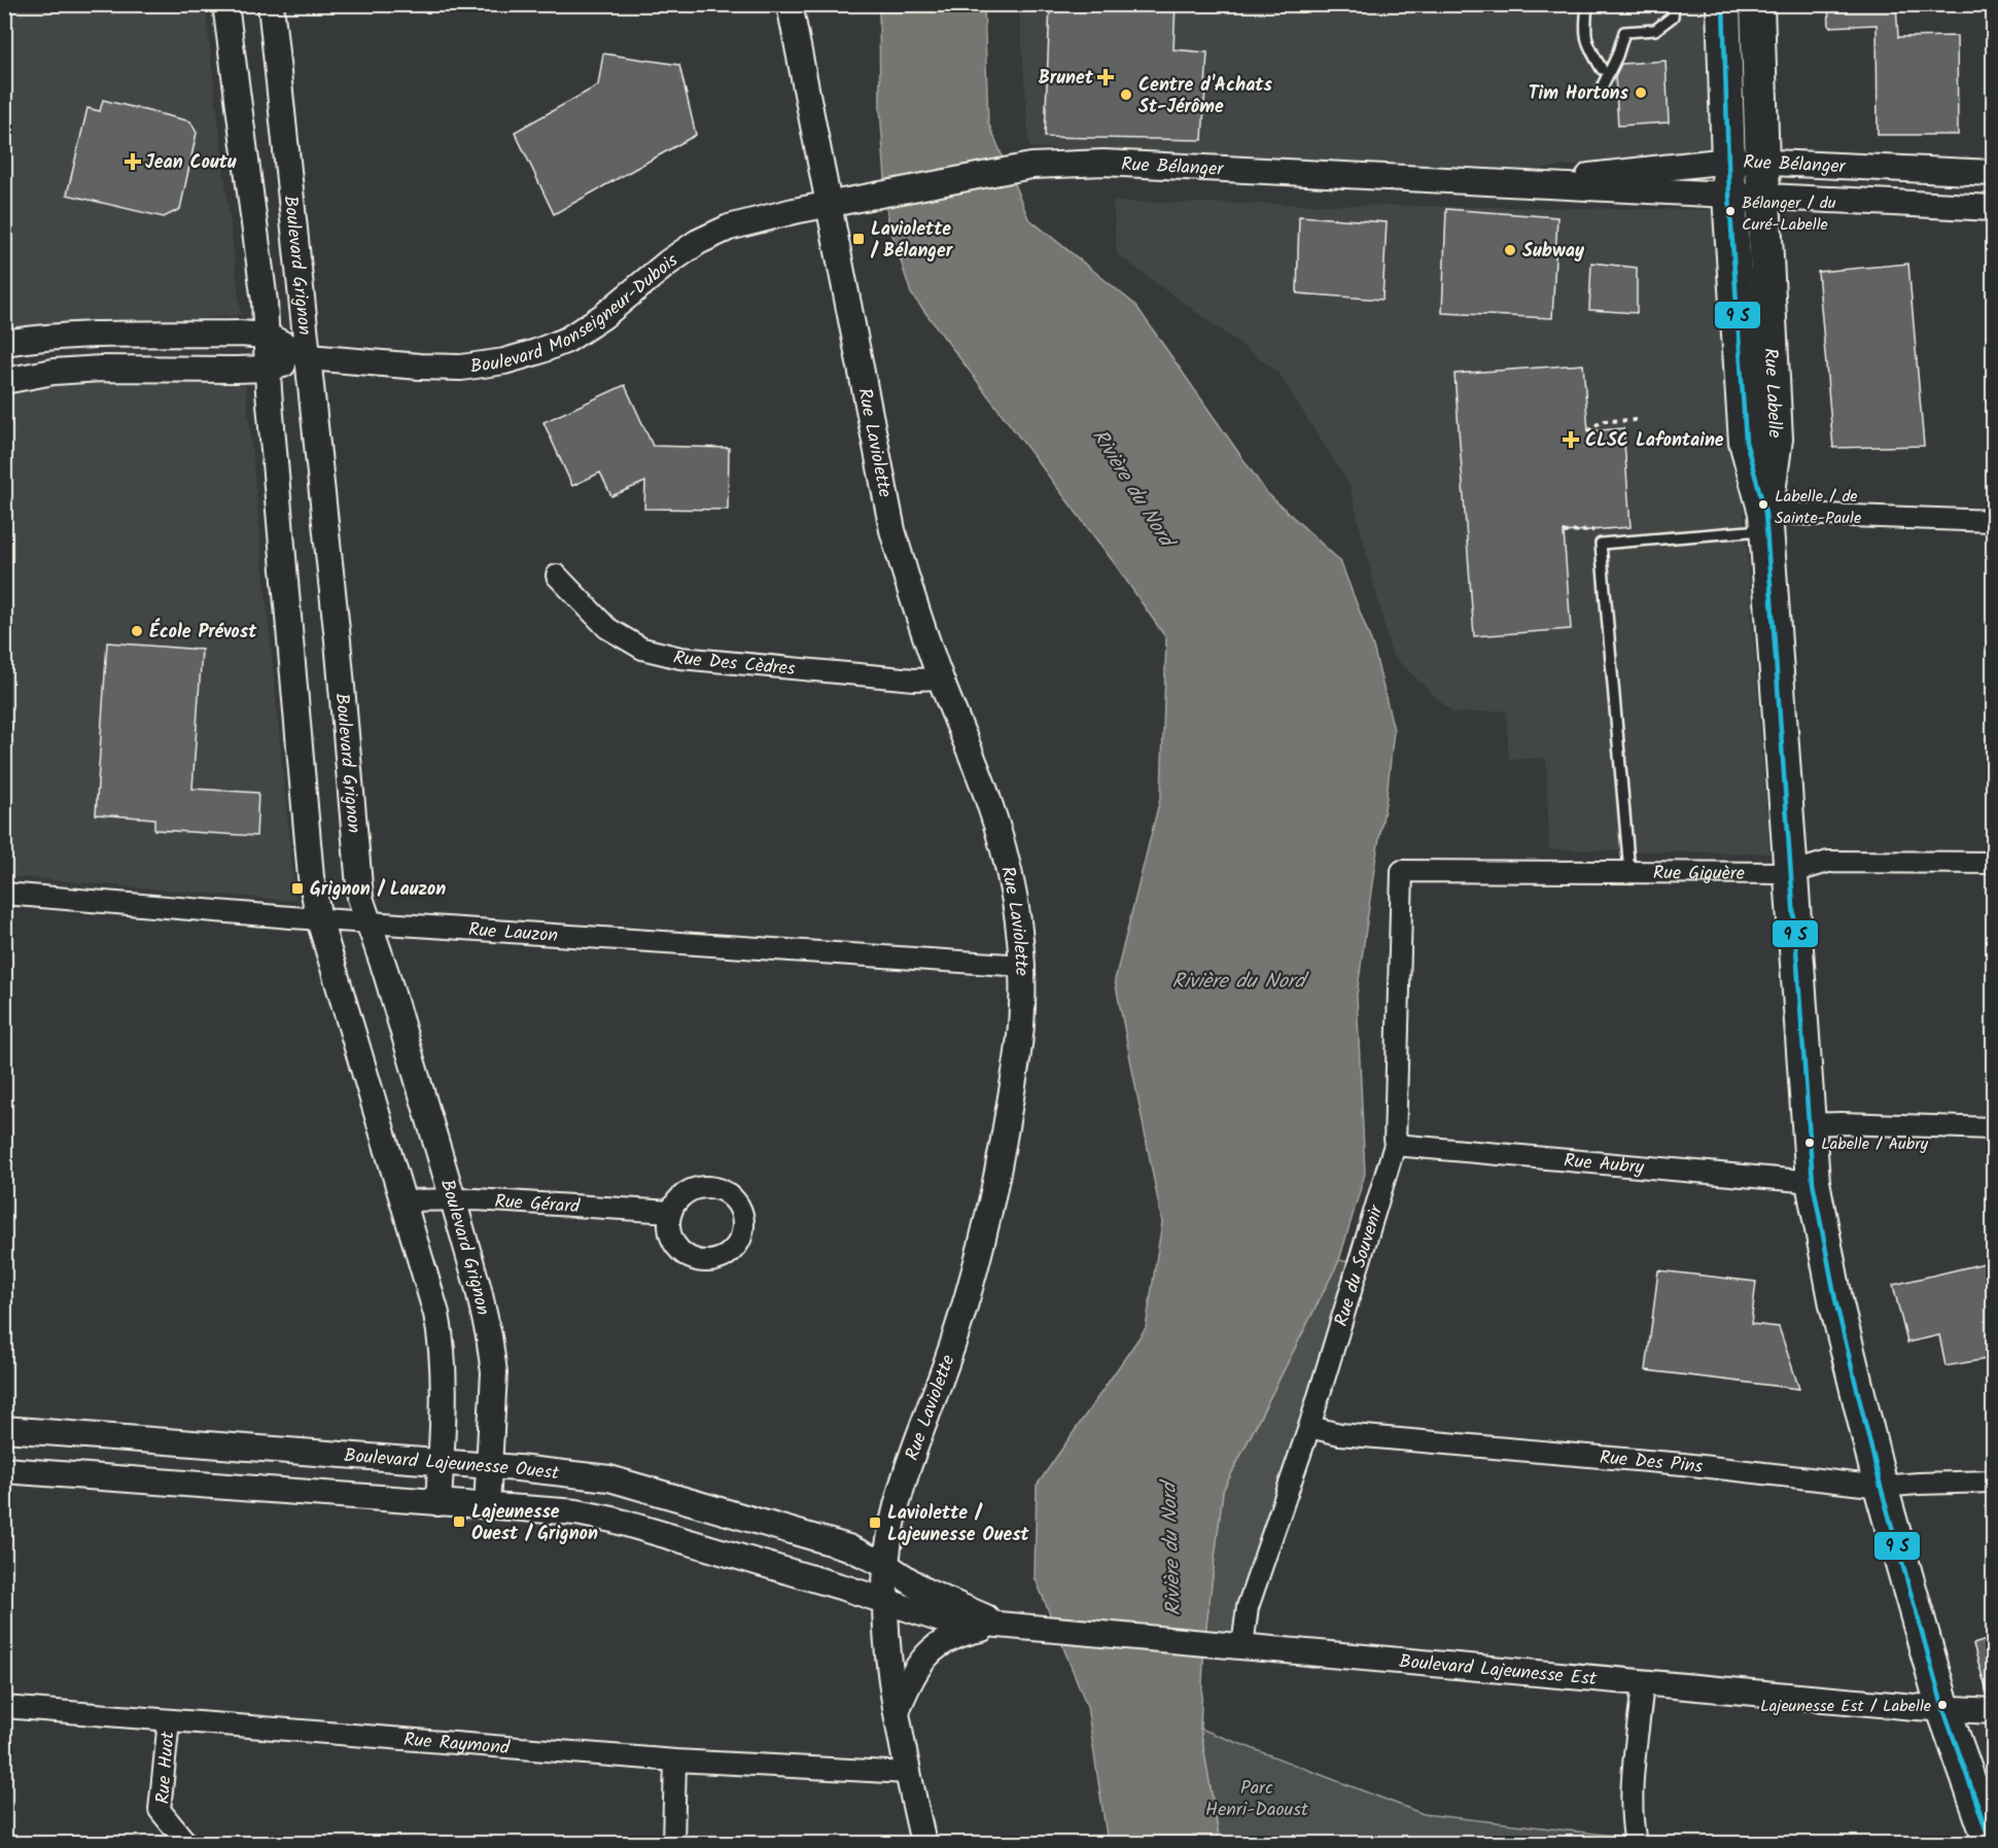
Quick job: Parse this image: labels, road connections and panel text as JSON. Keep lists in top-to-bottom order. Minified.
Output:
{"streets":{"main road":["Rue Labelle"],"street":["Rue Bélanger","Boulevard Grignon","Boulevard Monseigneur-Dubois","Rue Laviolette","Rue Des Cèdres","Rue Giguère","Rue Lauzon","Rue Aubry","Rue Gérard","Rue du Souvenir","Rue Des Pins","Boulevard Lajeunesse Ouest","Boulevard Lajeunesse Est","Rue Raymond","Rue Huot"]},"crossings":[["Rue Bélanger","Boulevard Monseigneur-Dubois"],["Rue Bélanger","Rue Labelle"],["Rue Bélanger","Rue Laviolette"],["Boulevard Grignon","Boulevard Monseigneur-Dubois"],["Boulevard Grignon","Rue Lauzon"],["Boulevard Grignon","Rue Gérard"],["Boulevard Grignon","Boulevard Lajeunesse Ouest"],["Boulevard Monseigneur-Dubois","Rue Laviolette"],["Rue Labelle","Rue Giguère"],["Rue Labelle","Rue Aubry"],["Rue Labelle","Rue Des Pins"],["Rue Labelle","Boulevard Lajeunesse Est"],["Rue Laviolette","Rue Des Cèdres"],["Rue Laviolette","Rue Lauzon"],["Rue Laviolette","Boulevard Lajeunesse Ouest"],["Rue Laviolette","Boulevard Lajeunesse Est"],["Rue Laviolette","Rue Raymond"],["Rue Giguère","Rue du Souvenir"],["Rue Aubry","Rue du Souvenir"],["Rue du Souvenir","Rue Des Pins"],["Rue du Souvenir","Boulevard Lajeunesse Est"],["Boulevard Lajeunesse Ouest","Boulevard Lajeunesse Est"],["Rue Raymond","Rue Huot"]],"water":["Rivière du Nord"],"parks":["Parc Henri-Daoust"],"places":{"health":["Brunet","Jean Coutu","CLSC Lafontaine"],"other":["Tim Hortons","Centre d'Achats St-Jérôme","Bélanger / du Curé-Labelle","Subway","Labelle / de Sainte-Paule","École Prévost","Labelle / Aubry","Lajeunesse Est / Labelle"],"transit":["Laviolette / Bélanger","Grignon / Lauzon","Lajeunesse Ouest / Grignon","Laviolette / Lajeunesse Ouest"]}}
